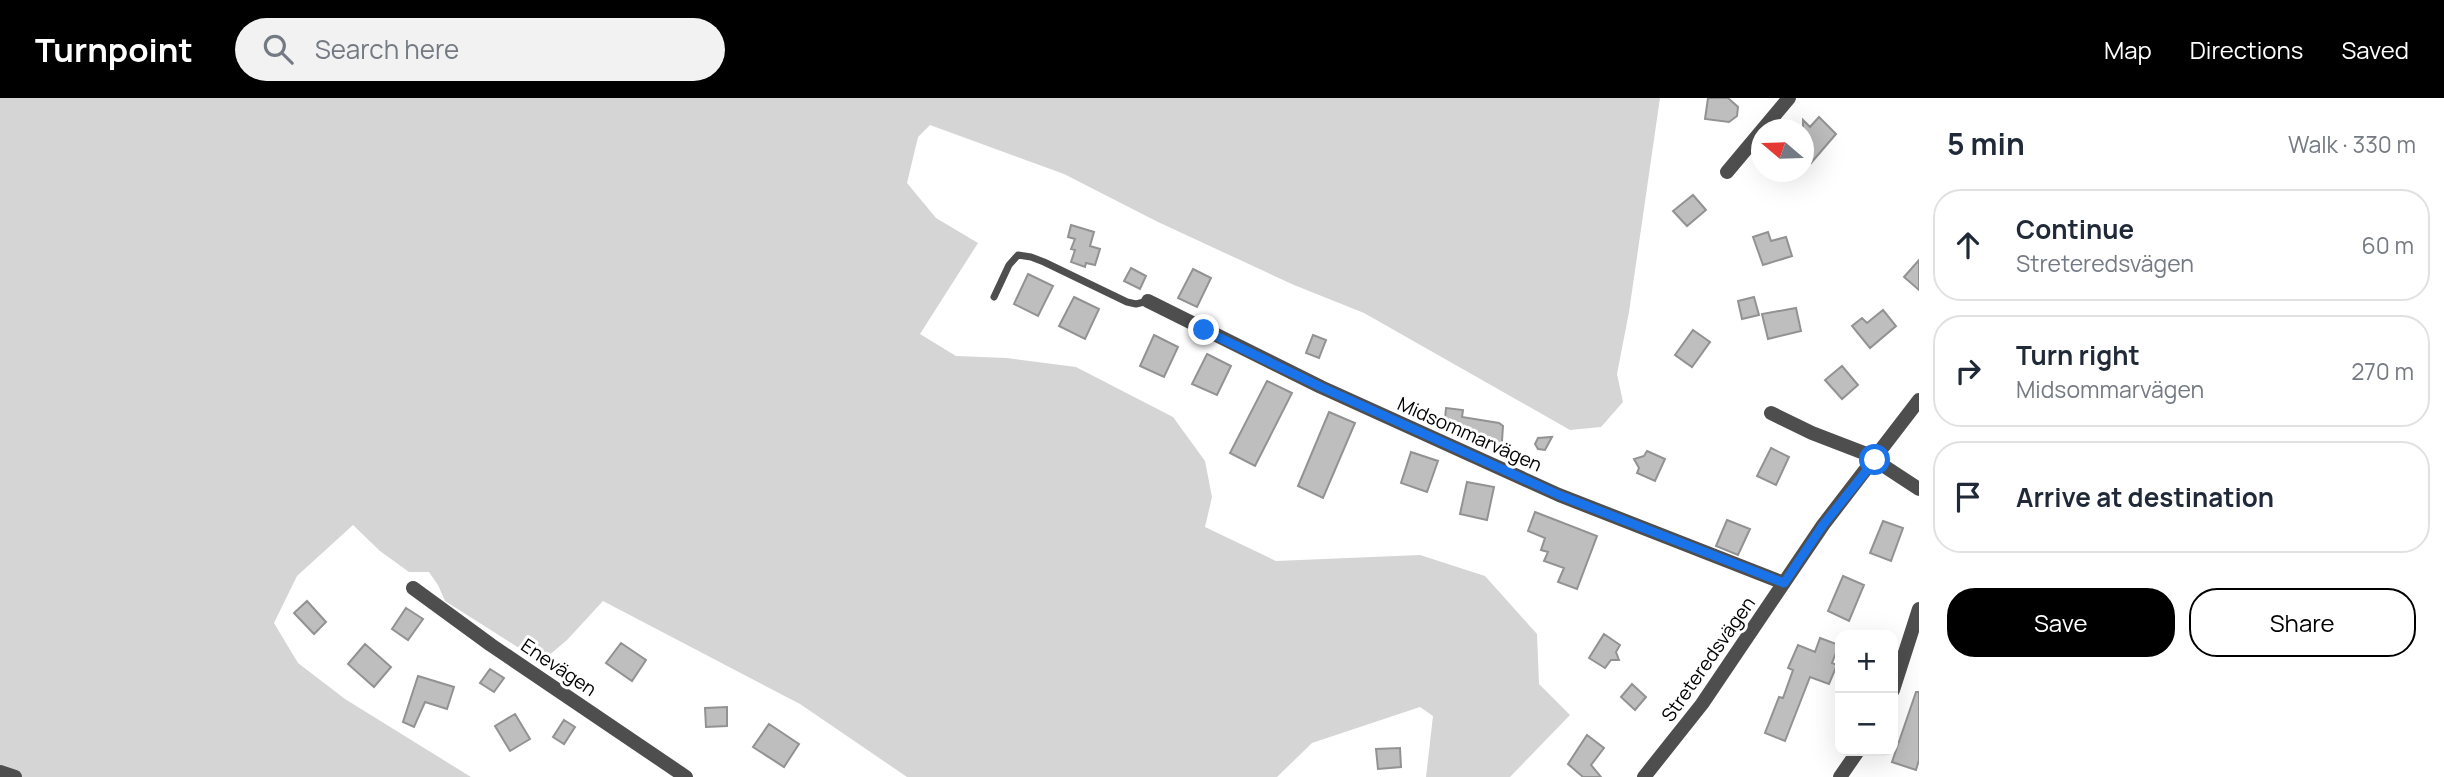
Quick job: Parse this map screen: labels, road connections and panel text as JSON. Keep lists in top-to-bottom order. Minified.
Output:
{"streets":{"street":["Midsommarvägen","Streteredsvägen","Enevägen"]},"crossings":[["Midsommarvägen","Streteredsvägen"]],"north":"left","page":{"header":"Turnpoint","search":"Search here","nav":["Map","Directions","Saved"],"heading":["5 min","Walk · 330 m"],"list":[["Continue","Streteredsvägen","60 m"],["Turn right","Midsommarvägen","270 m"],"Arrive at destination"],"buttons":["Save","Share"],"map_buttons":["+","−"]}}
